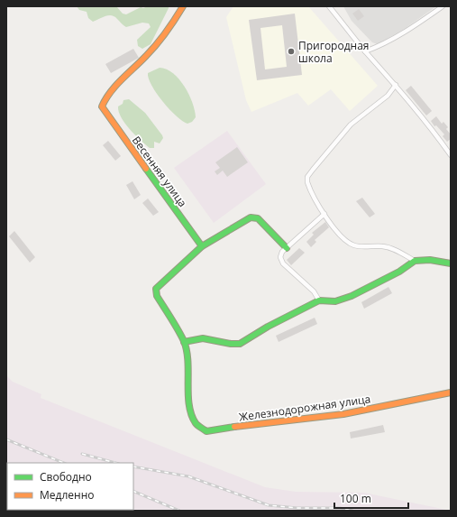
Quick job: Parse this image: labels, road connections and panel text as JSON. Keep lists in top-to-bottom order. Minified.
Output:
{"streets":{"street":["Весенняя улица","Железнодорожная улица"]},"places":["Пригородная школа"],"legend":["Свободно","Медленно"],"scale_bar":"100 m"}
